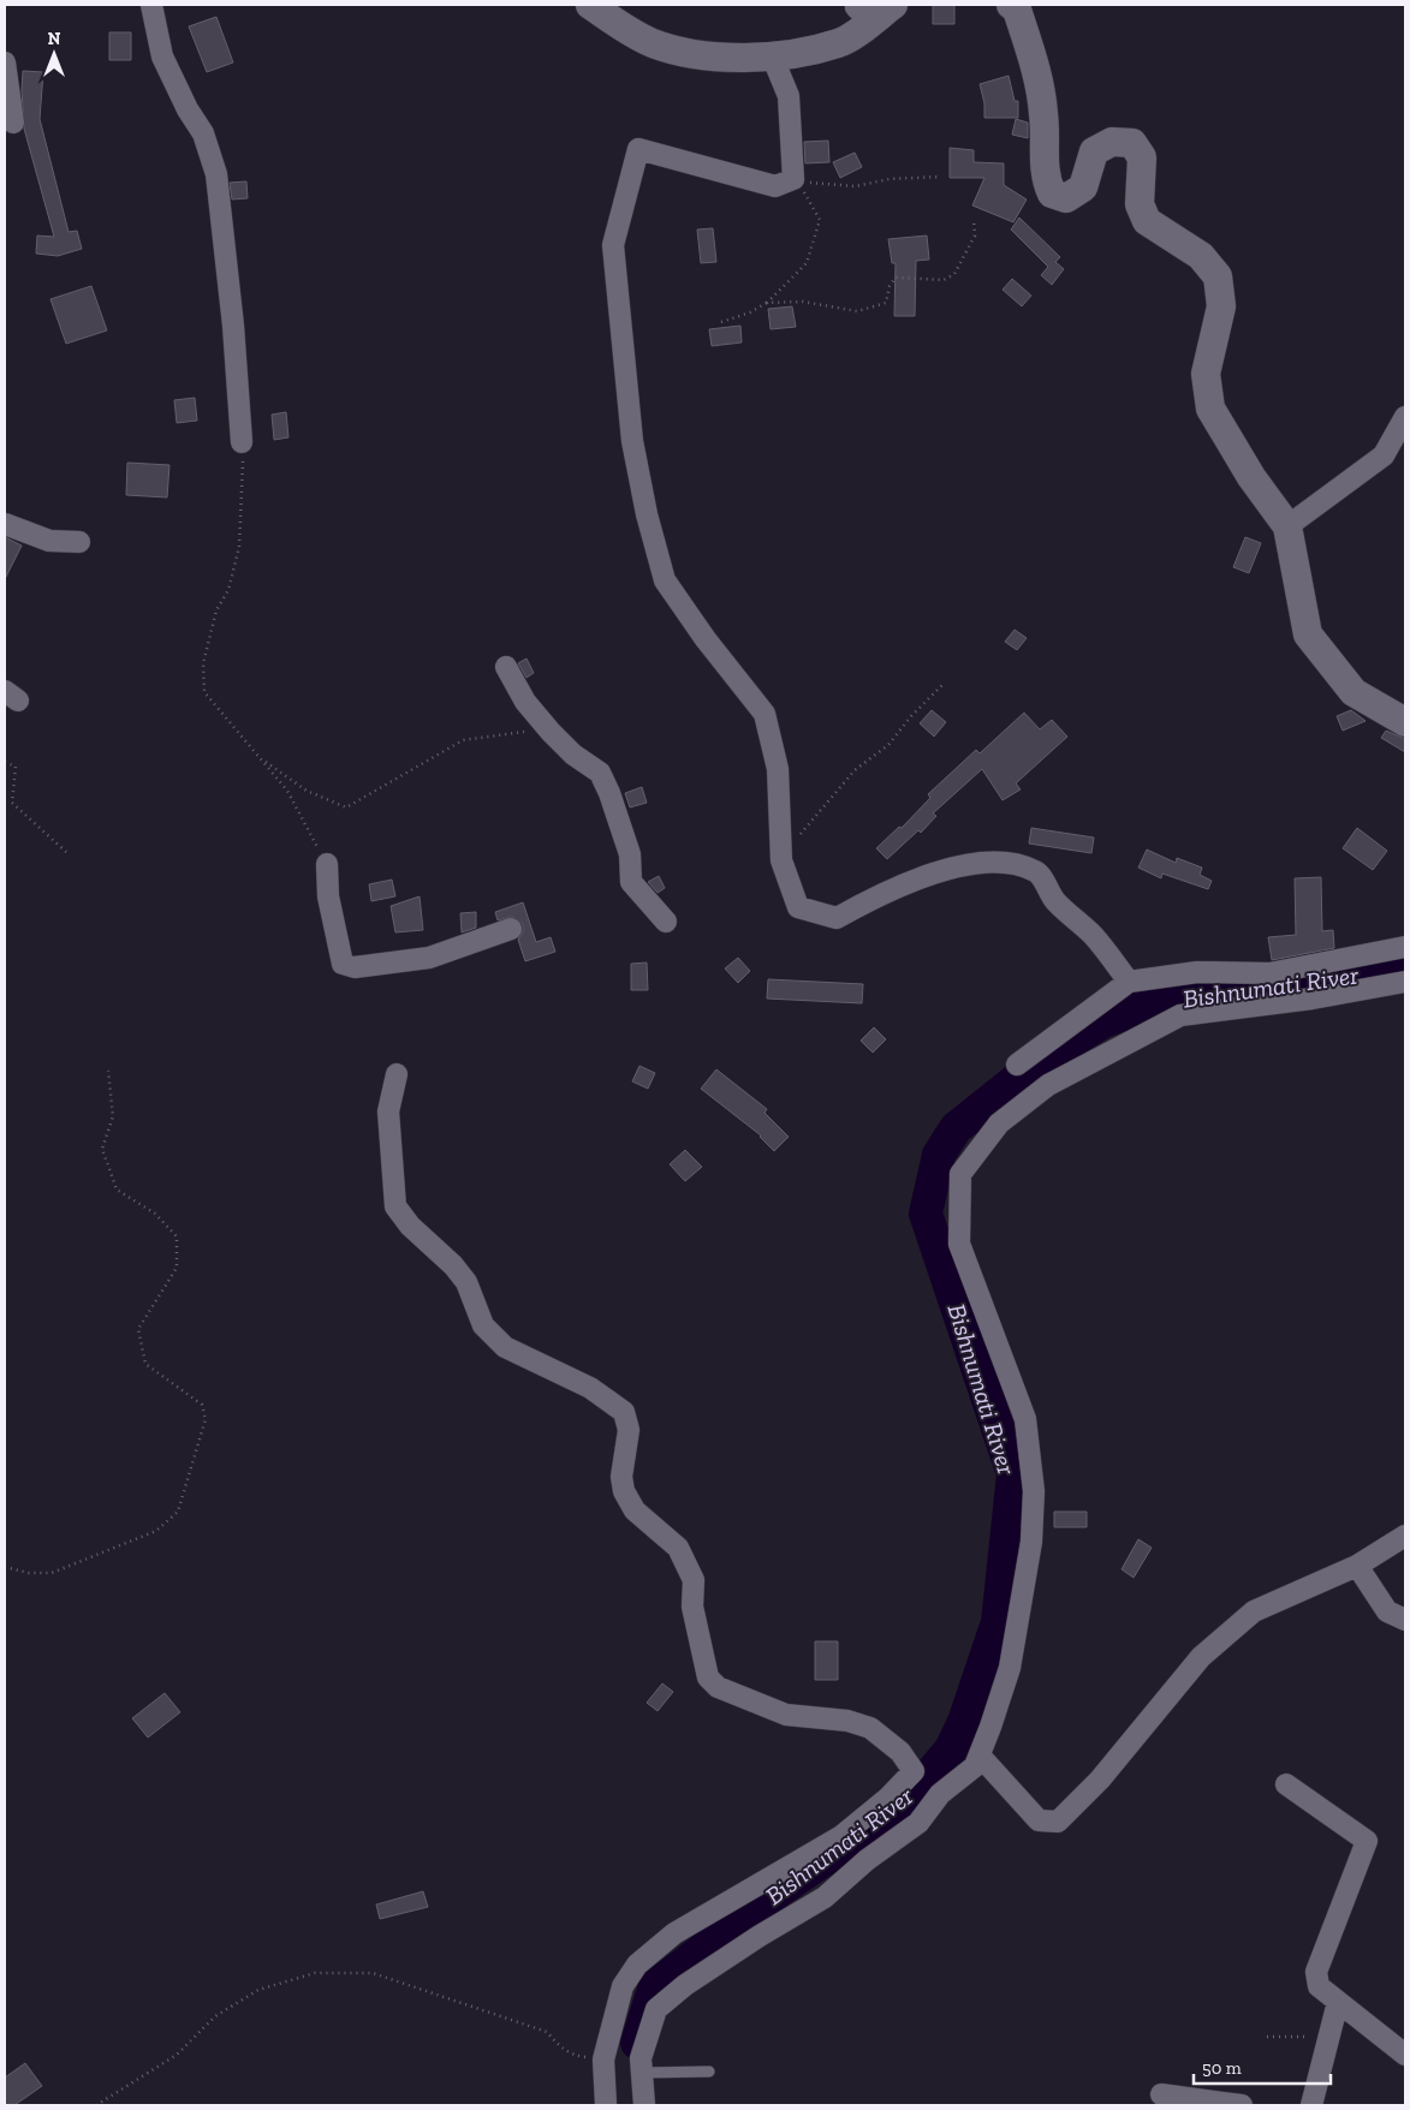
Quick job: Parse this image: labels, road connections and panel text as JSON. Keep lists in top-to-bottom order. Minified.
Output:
{"water":["Bishnumati River"],"scale_bar":"50 m","north":"top"}
